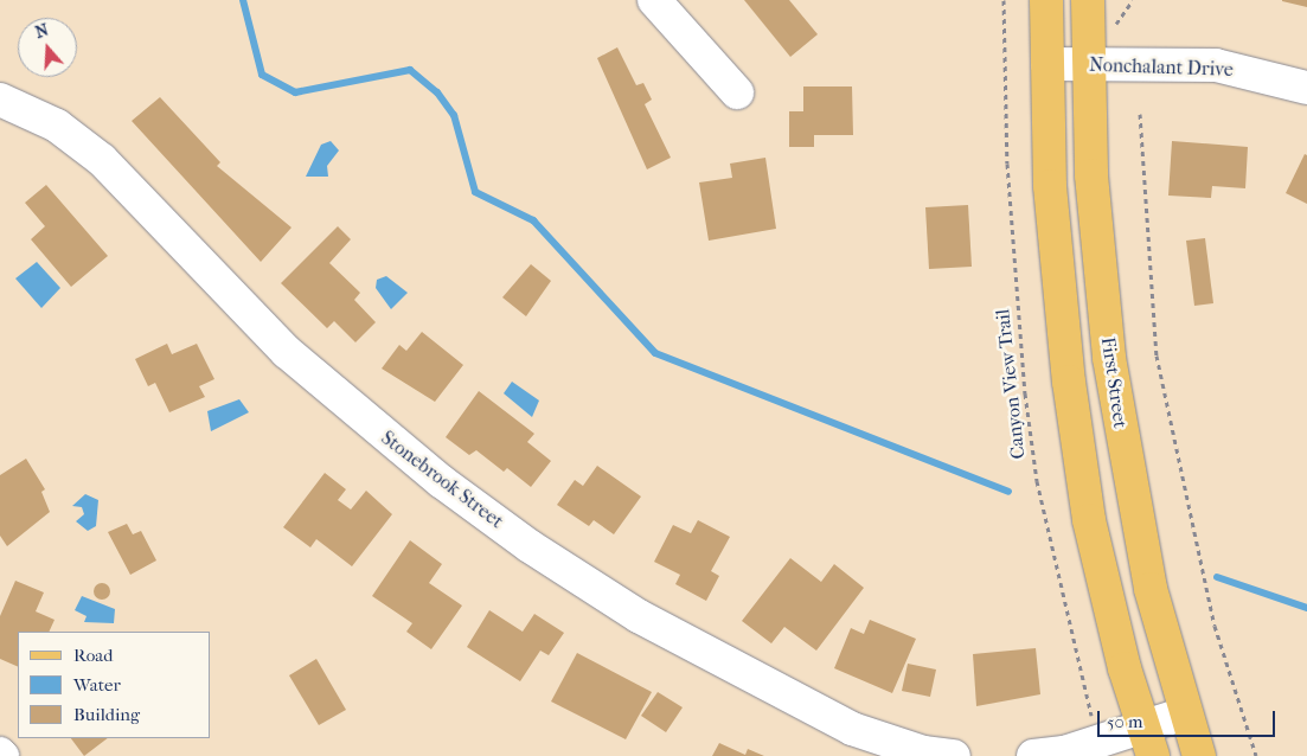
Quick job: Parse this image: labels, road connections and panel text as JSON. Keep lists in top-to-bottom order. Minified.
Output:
{"streets":{"main road":["First Street"],"street":["Nonchalant Drive","Stonebrook Street"],"path":["Canyon View Trail"]},"crossings":[["Nonchalant Drive","First Street"]],"legend":["Road","Water","Building"],"scale_bar":"50 m","north":"top"}
